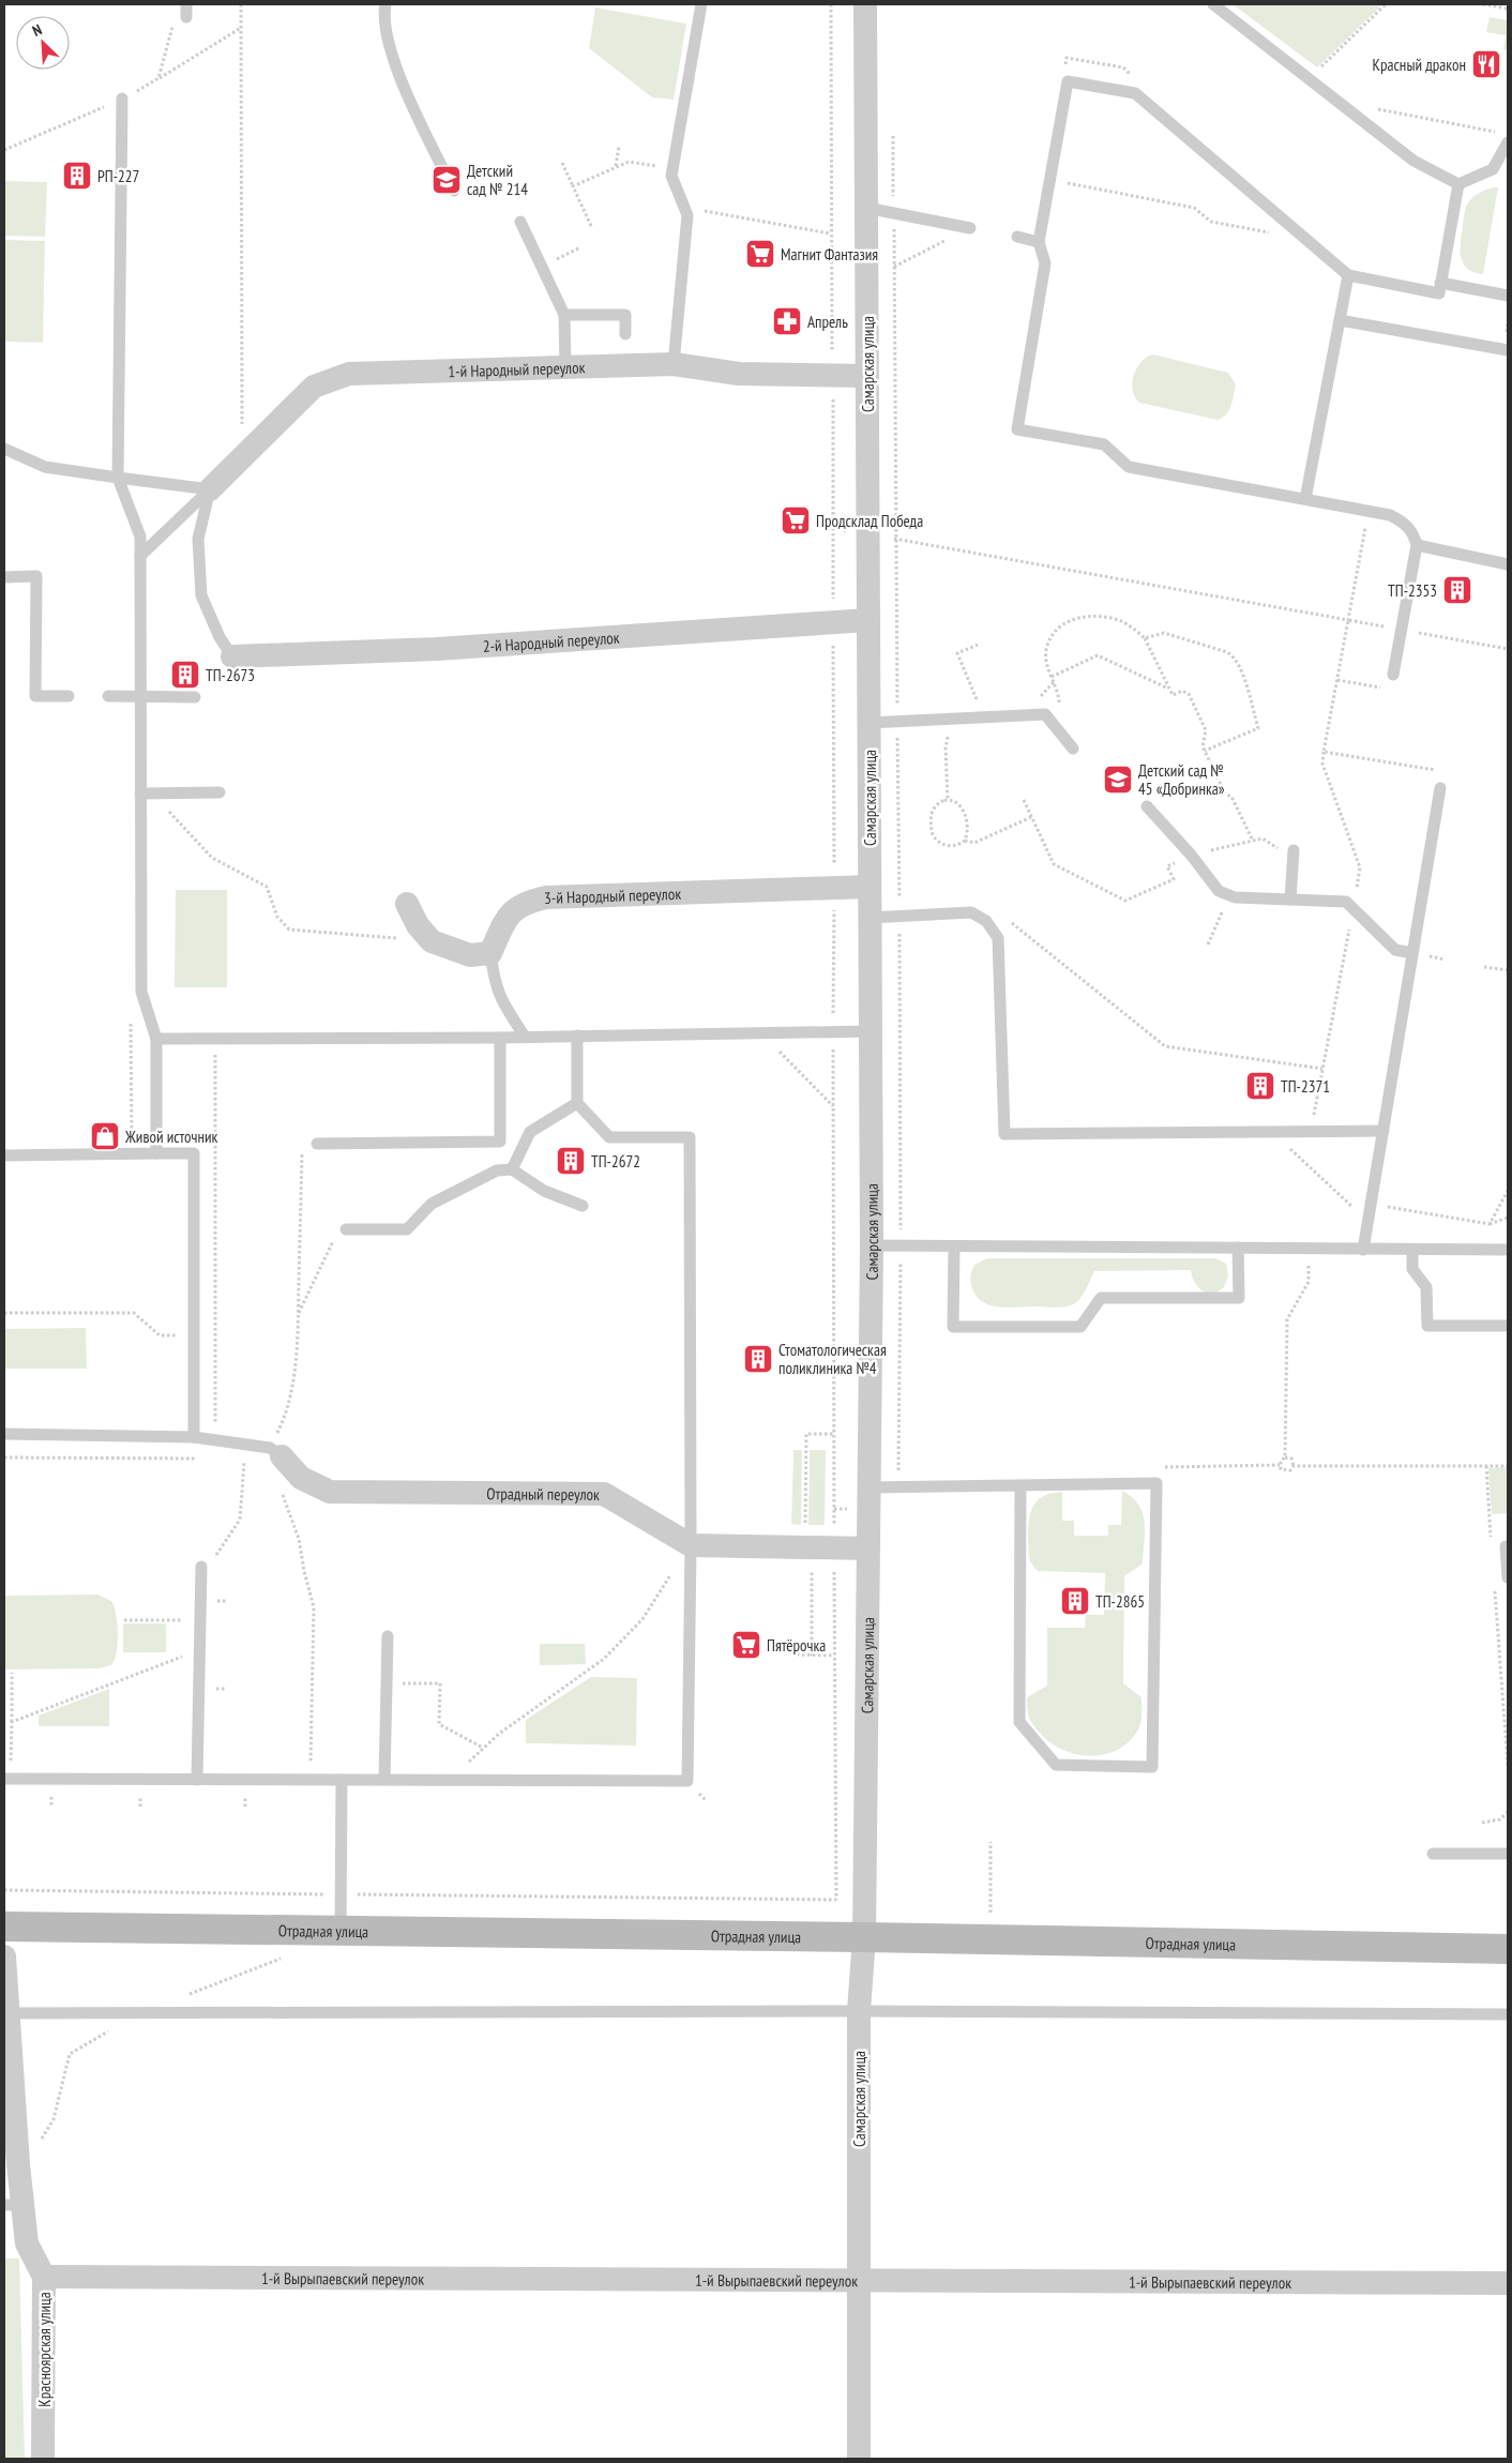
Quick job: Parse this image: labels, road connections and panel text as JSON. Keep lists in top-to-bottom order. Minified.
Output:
{"streets":{"street":["Самарская улица","1-й Народный переулок","2-й Народный переулок","3-й Народный переулок","Отрадный переулок","Отрадная улица","1-й Вырыпаевский переулок","Красноярская улица"]},"crossings":[["Самарская улица","1-й Народный переулок"],["Самарская улица","2-й Народный переулок"],["Самарская улица","3-й Народный переулок"],["Самарская улица","Отрадный переулок"],["Самарская улица","Отрадная улица"],["Самарская улица","1-й Вырыпаевский переулок"],["1-й Вырыпаевский переулок","Красноярская улица"]],"places":{"restaurant":["Красный дракон"],"building":["РП-227","ТП-2353","ТП-2673","ТП-2371","ТП-2672","Стоматологическая поликлиника №4","ТП-2865"],"school or university":["Детский сад № 214","Детский сад № 45 «Добринка»"],"supermarket":["Магнит Фантазия","Продсклад Победа","Пятёрочка"],"pharmacy":["Апрель"],"shop":["Живой источник"]},"north":"top left"}
